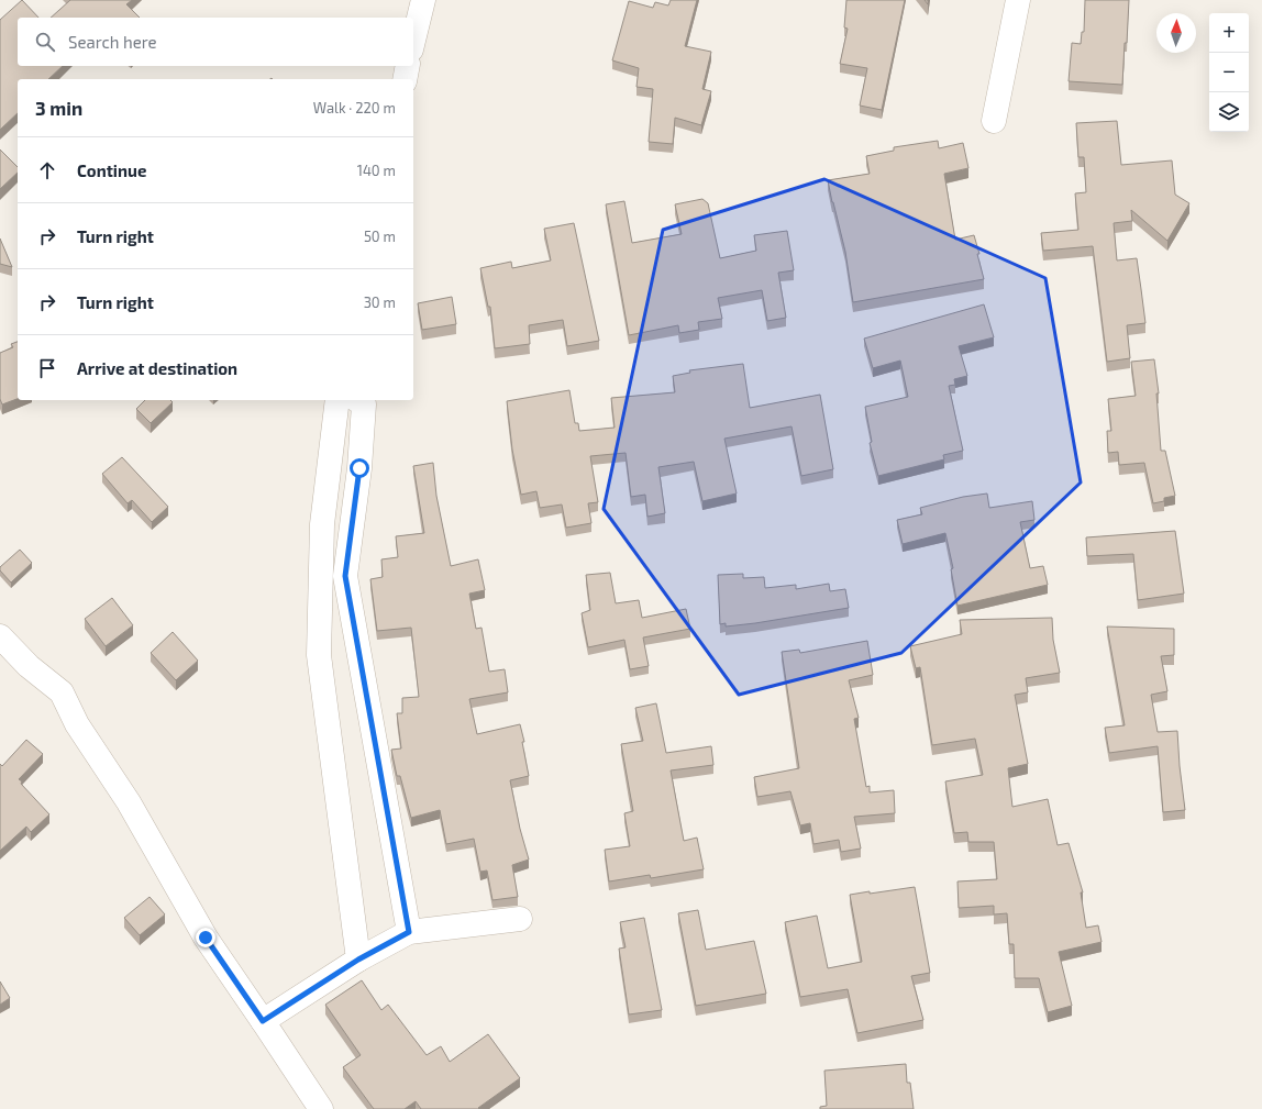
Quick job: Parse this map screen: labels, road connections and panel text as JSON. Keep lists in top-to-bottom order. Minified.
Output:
{"north":"top","page":{"map_buttons":["+","−"],"search":"Search here","heading":["3 min","Walk · 220 m"],"list":[["Continue","140 m"],["Turn right","50 m"],["Turn right","30 m"],"Arrive at destination"]}}
